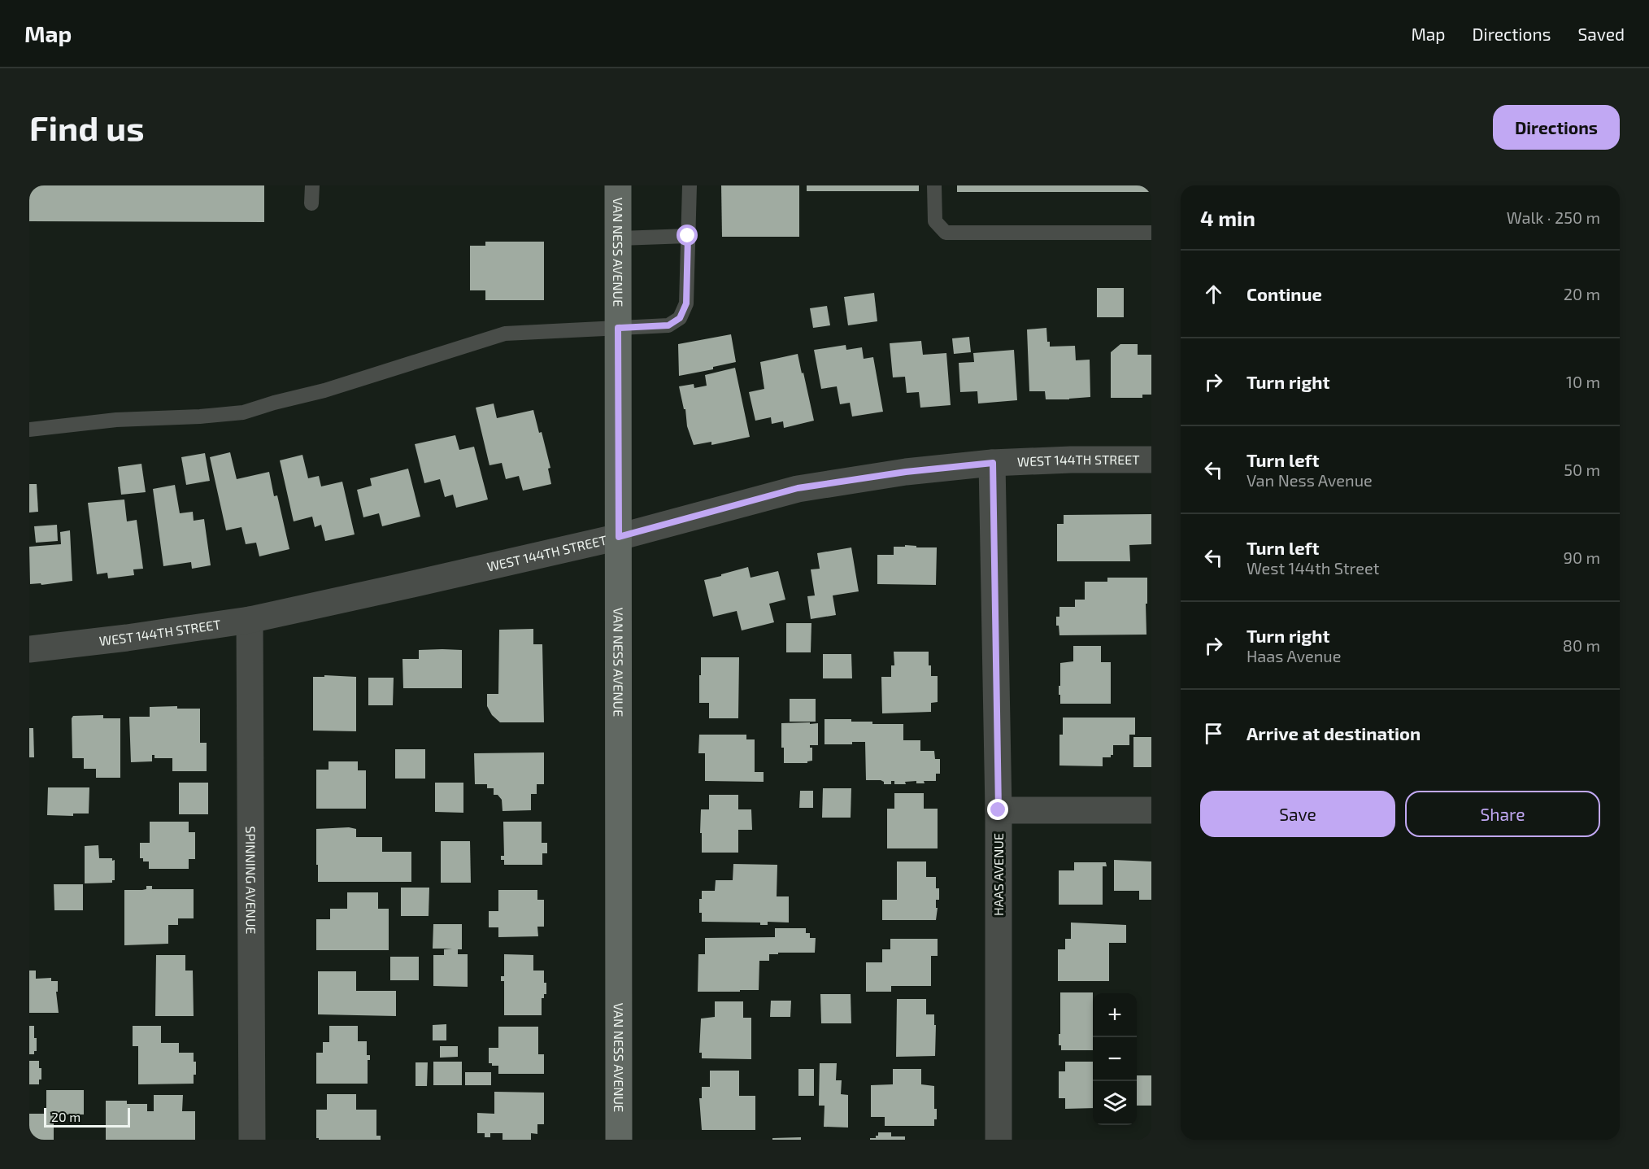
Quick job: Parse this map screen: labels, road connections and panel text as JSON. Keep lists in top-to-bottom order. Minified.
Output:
{"streets":{"main road":["VAN NESS AVENUE"],"street":["WEST 144TH STREET","HAAS AVENUE","SPINNING AVENUE"]},"crossings":[["VAN NESS AVENUE","WEST 144TH STREET"],["WEST 144TH STREET","HAAS AVENUE"],["WEST 144TH STREET","SPINNING AVENUE"]],"scale_bar":"20 m","page":{"header":"Map","nav":["Map","Directions","Saved"],"buttons":["Directions",["Save","Share"]],"title":"Find us","heading":["4 min","Walk · 250 m"],"list":[["Continue","20 m"],["Turn right","10 m"],["Turn left","Van Ness Avenue","50 m"],["Turn left","West 144th Street","90 m"],["Turn right","Haas Avenue","80 m"],"Arrive at destination"],"map_buttons":["+","−"],"scale":"20 m"}}
